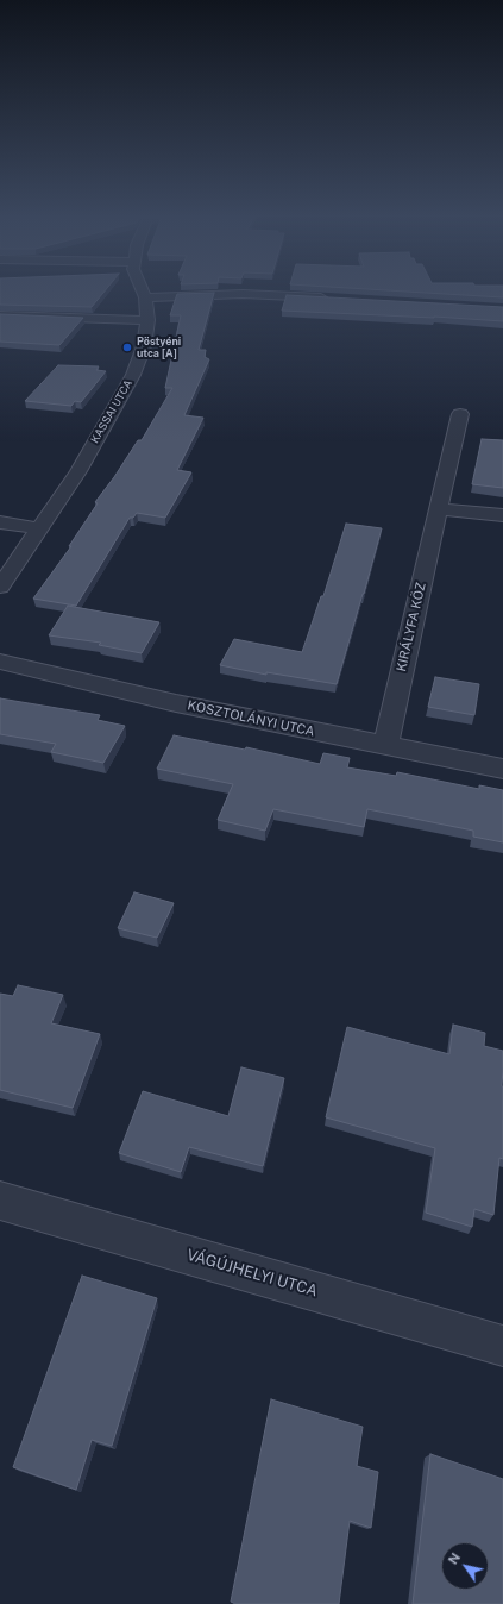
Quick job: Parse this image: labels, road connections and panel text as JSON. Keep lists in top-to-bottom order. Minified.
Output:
{"streets":{"street":["KASSAI UTCA","KIRÁLYFA KÖZ","KOSZTOLÁNYI UTCA","VÁGÚJHELYI UTCA"]},"crossings":[["KIRÁLYFA KÖZ","KOSZTOLÁNYI UTCA"]],"places":["Pöstyéni utca [A]"],"north":"top left"}
